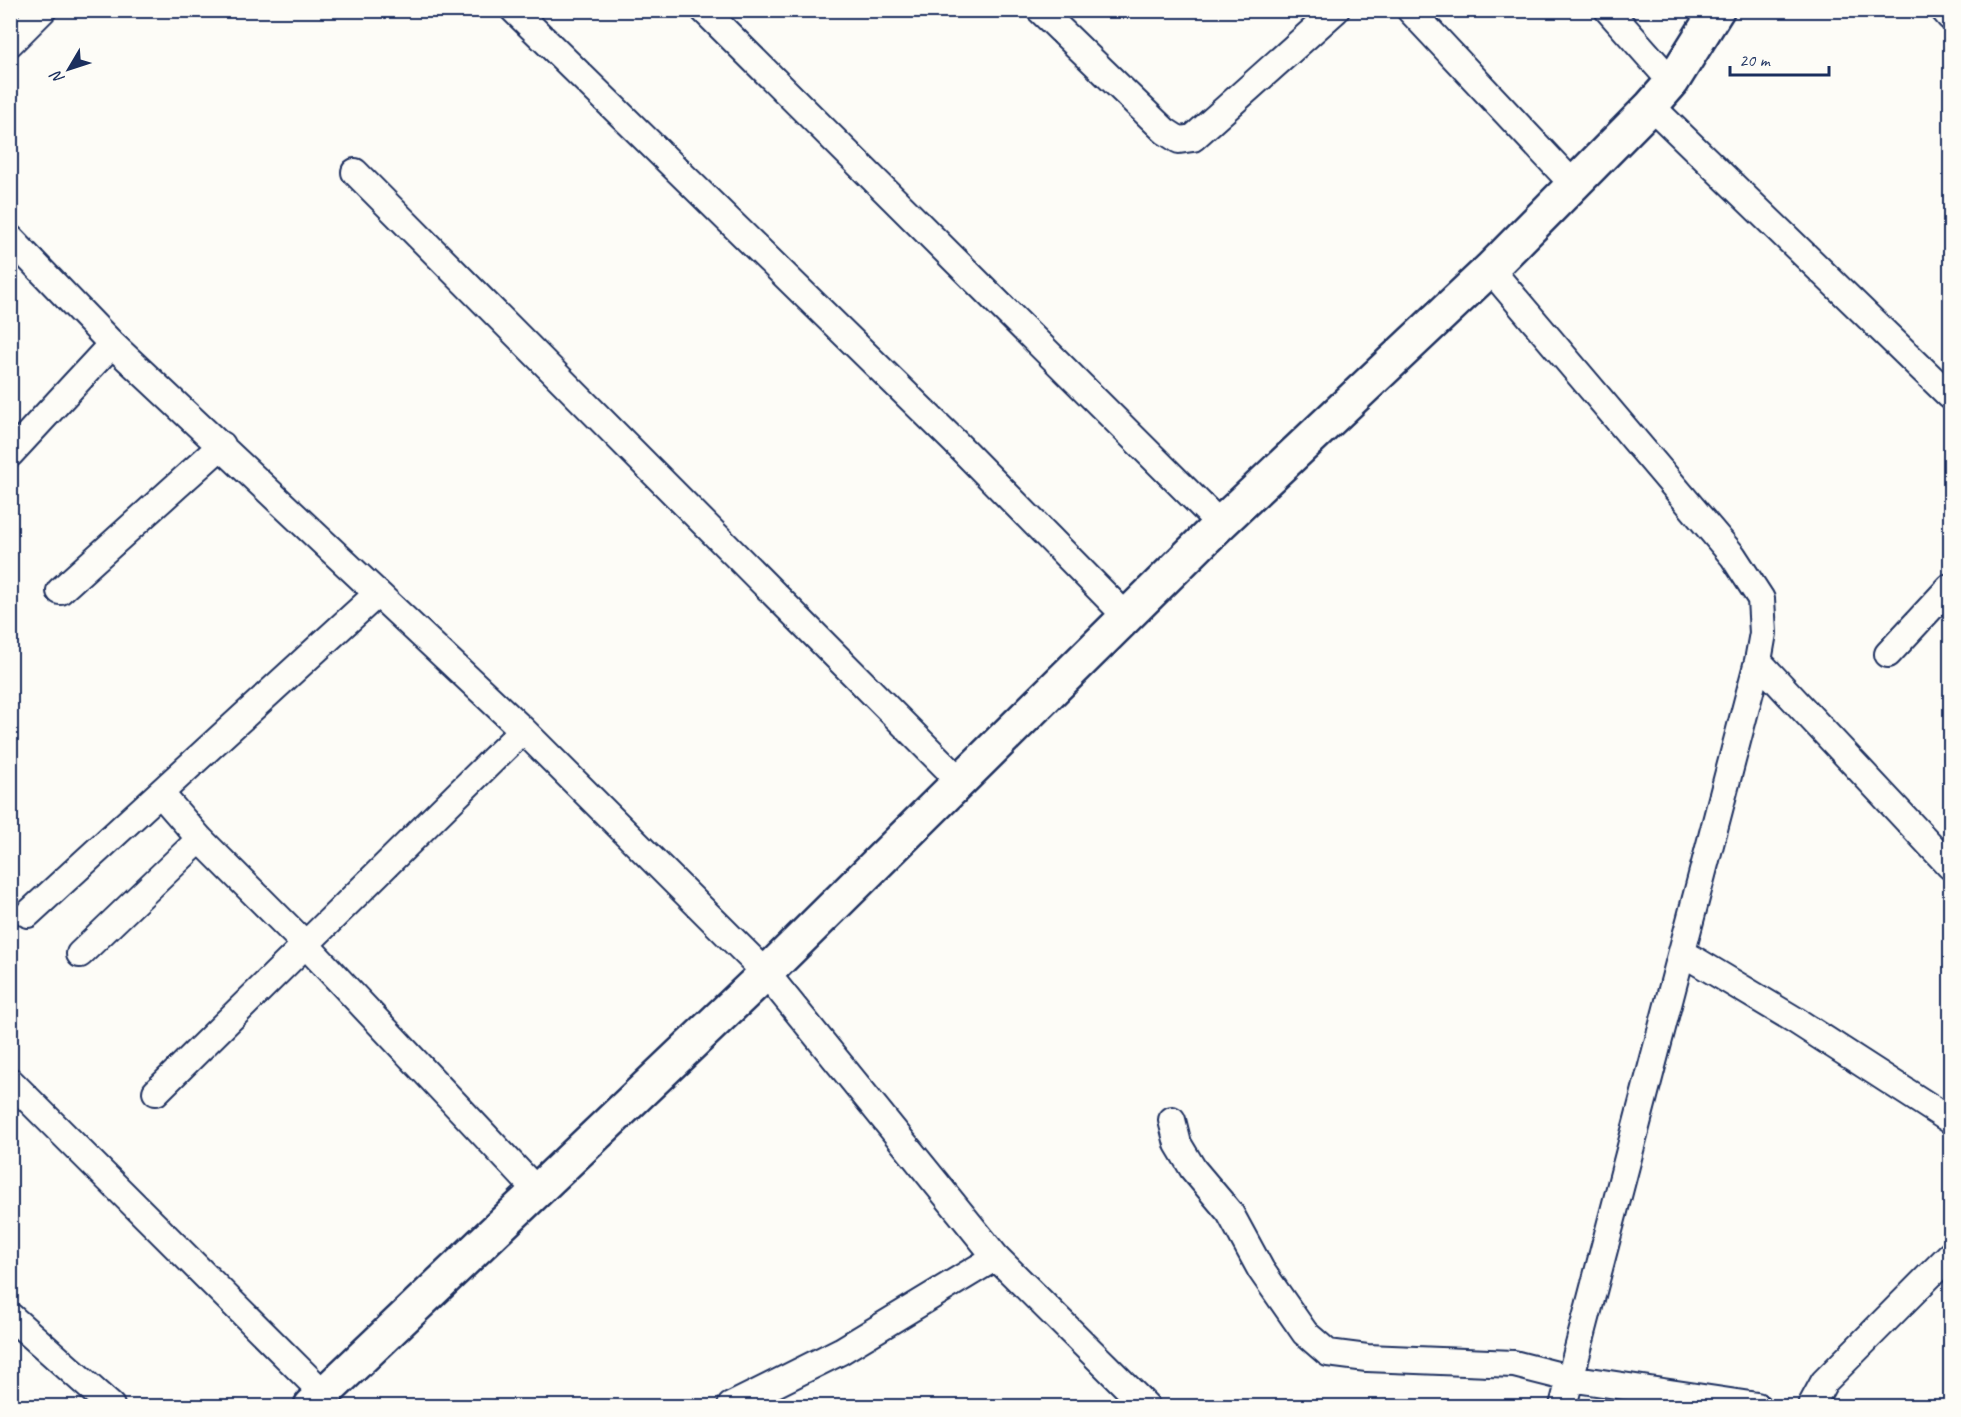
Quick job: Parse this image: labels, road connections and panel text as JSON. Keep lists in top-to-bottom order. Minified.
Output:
{"scale_bar":"20 m","north":"bottom left"}
